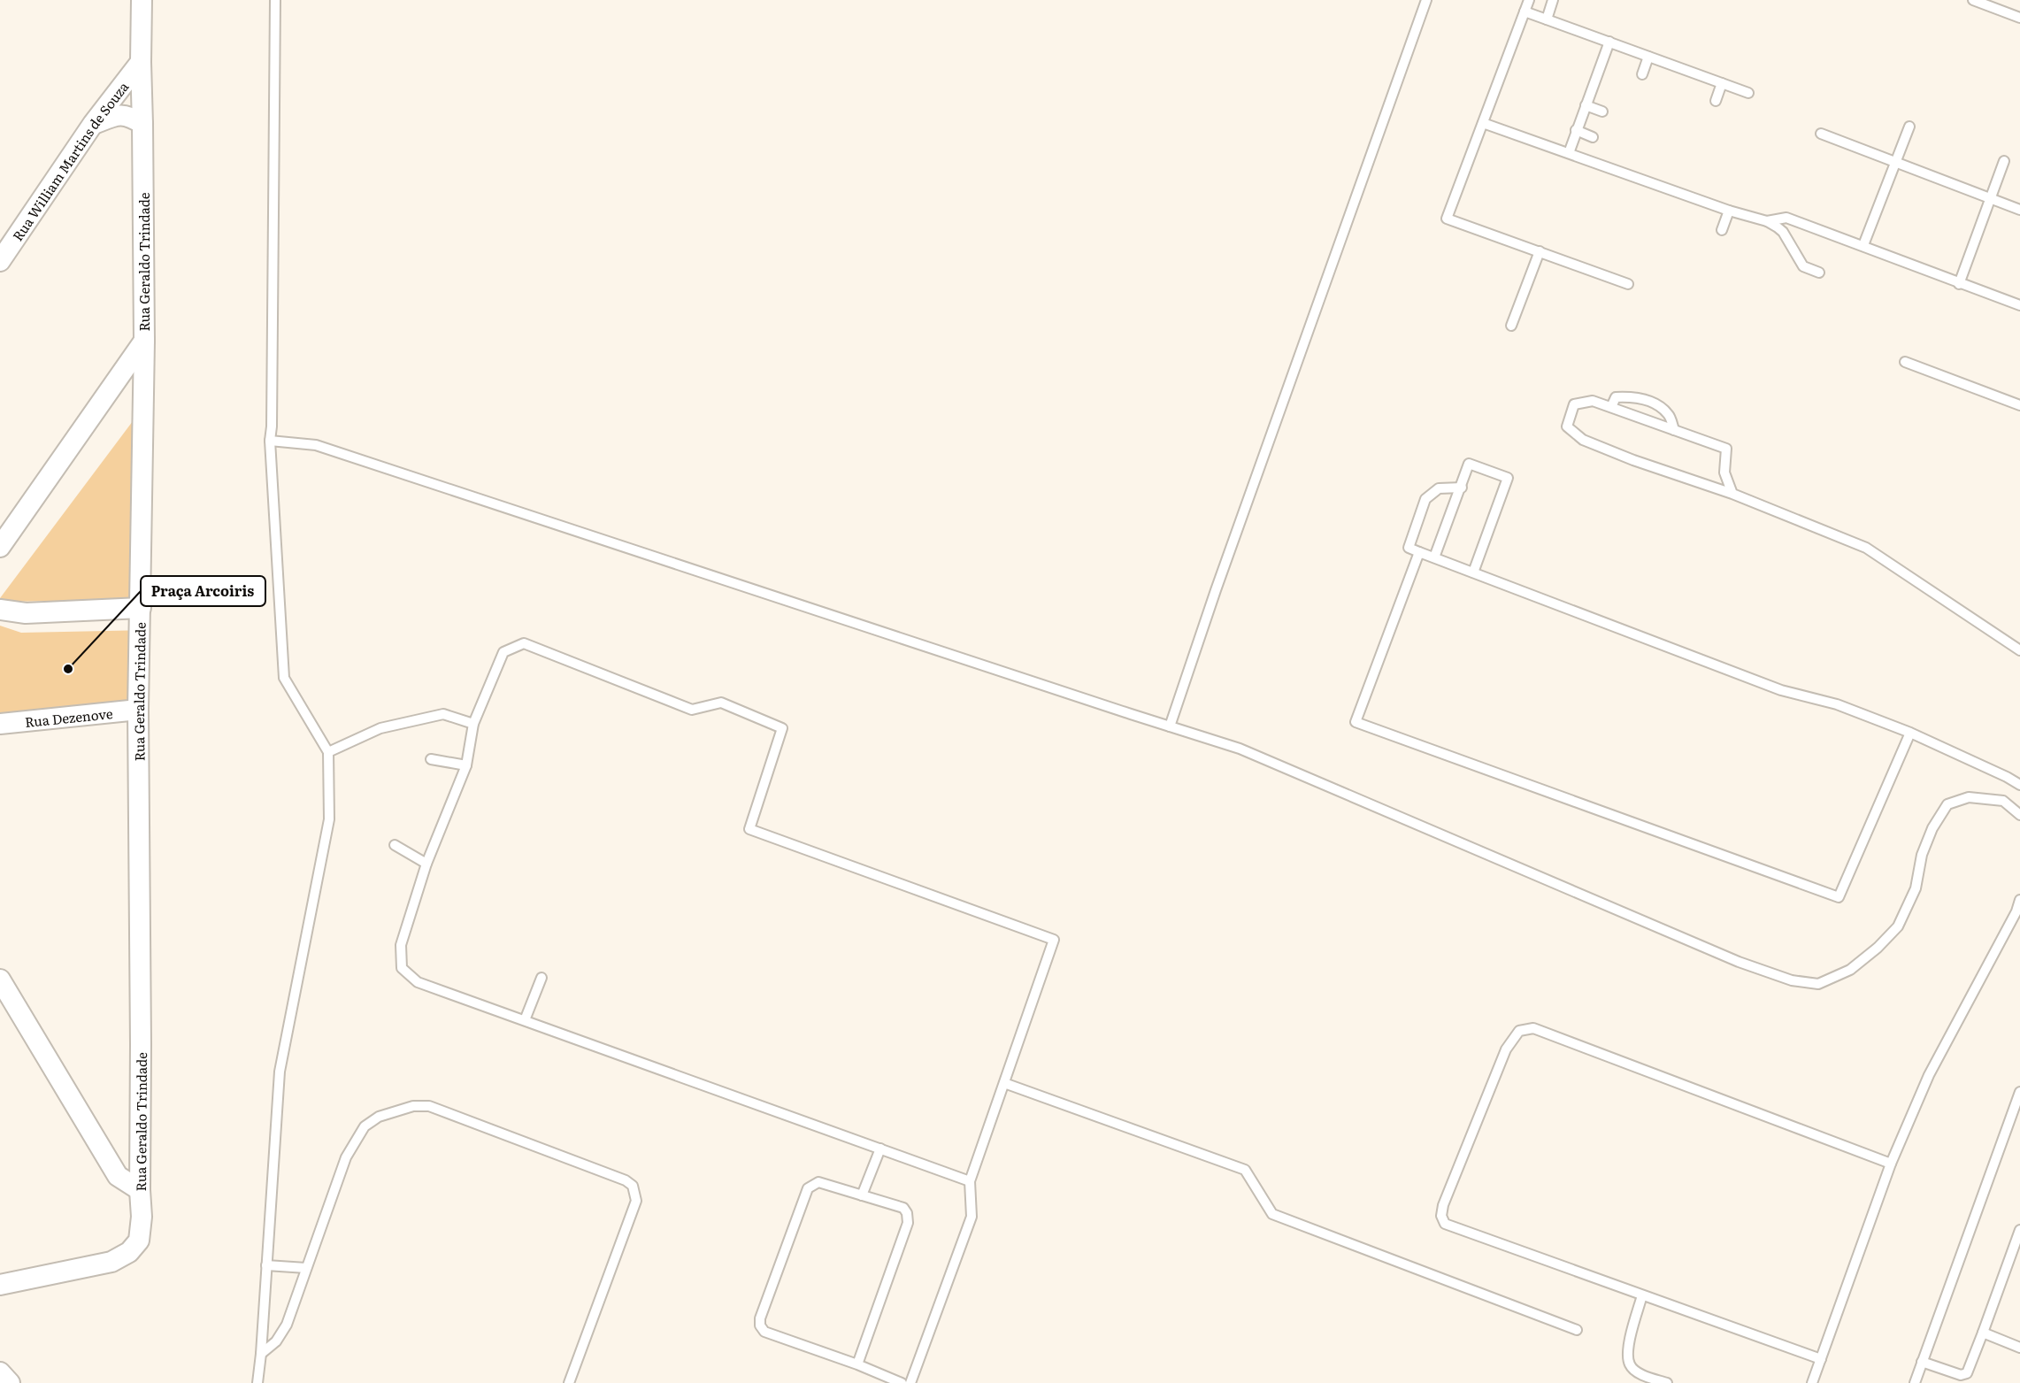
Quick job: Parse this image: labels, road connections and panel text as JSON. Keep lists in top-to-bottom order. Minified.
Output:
{"streets":{"street":["Rua William Martins de Souza","Rua Geraldo Trindade","Rua Dezenove"]},"crossings":[["Rua William Martins de Souza","Rua Geraldo Trindade"],["Rua Geraldo Trindade","Rua Dezenove"]],"places":["Praça Arcoiris"]}
